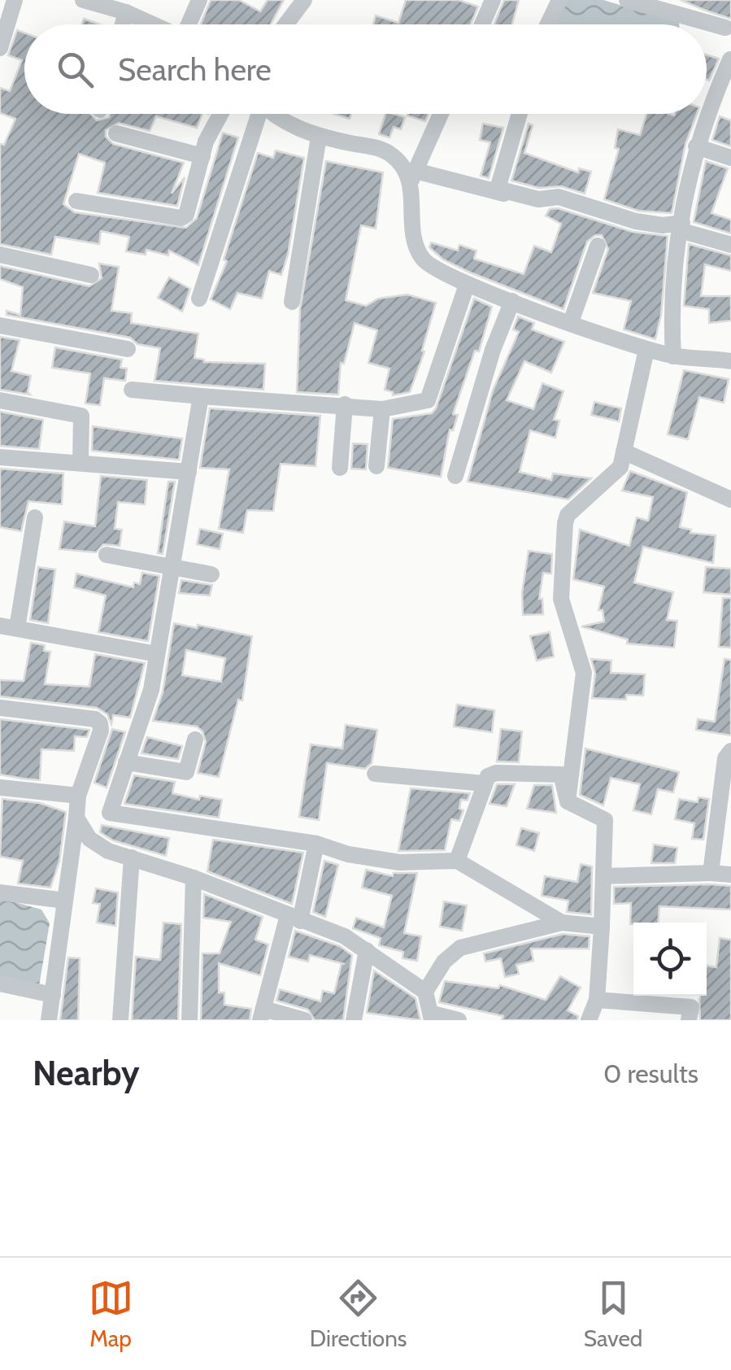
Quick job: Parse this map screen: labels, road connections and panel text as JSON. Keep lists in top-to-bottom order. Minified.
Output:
{"page":{"search":"Search here","heading":["Nearby","0 results"],"nav":["Map","Directions","Saved"]}}
